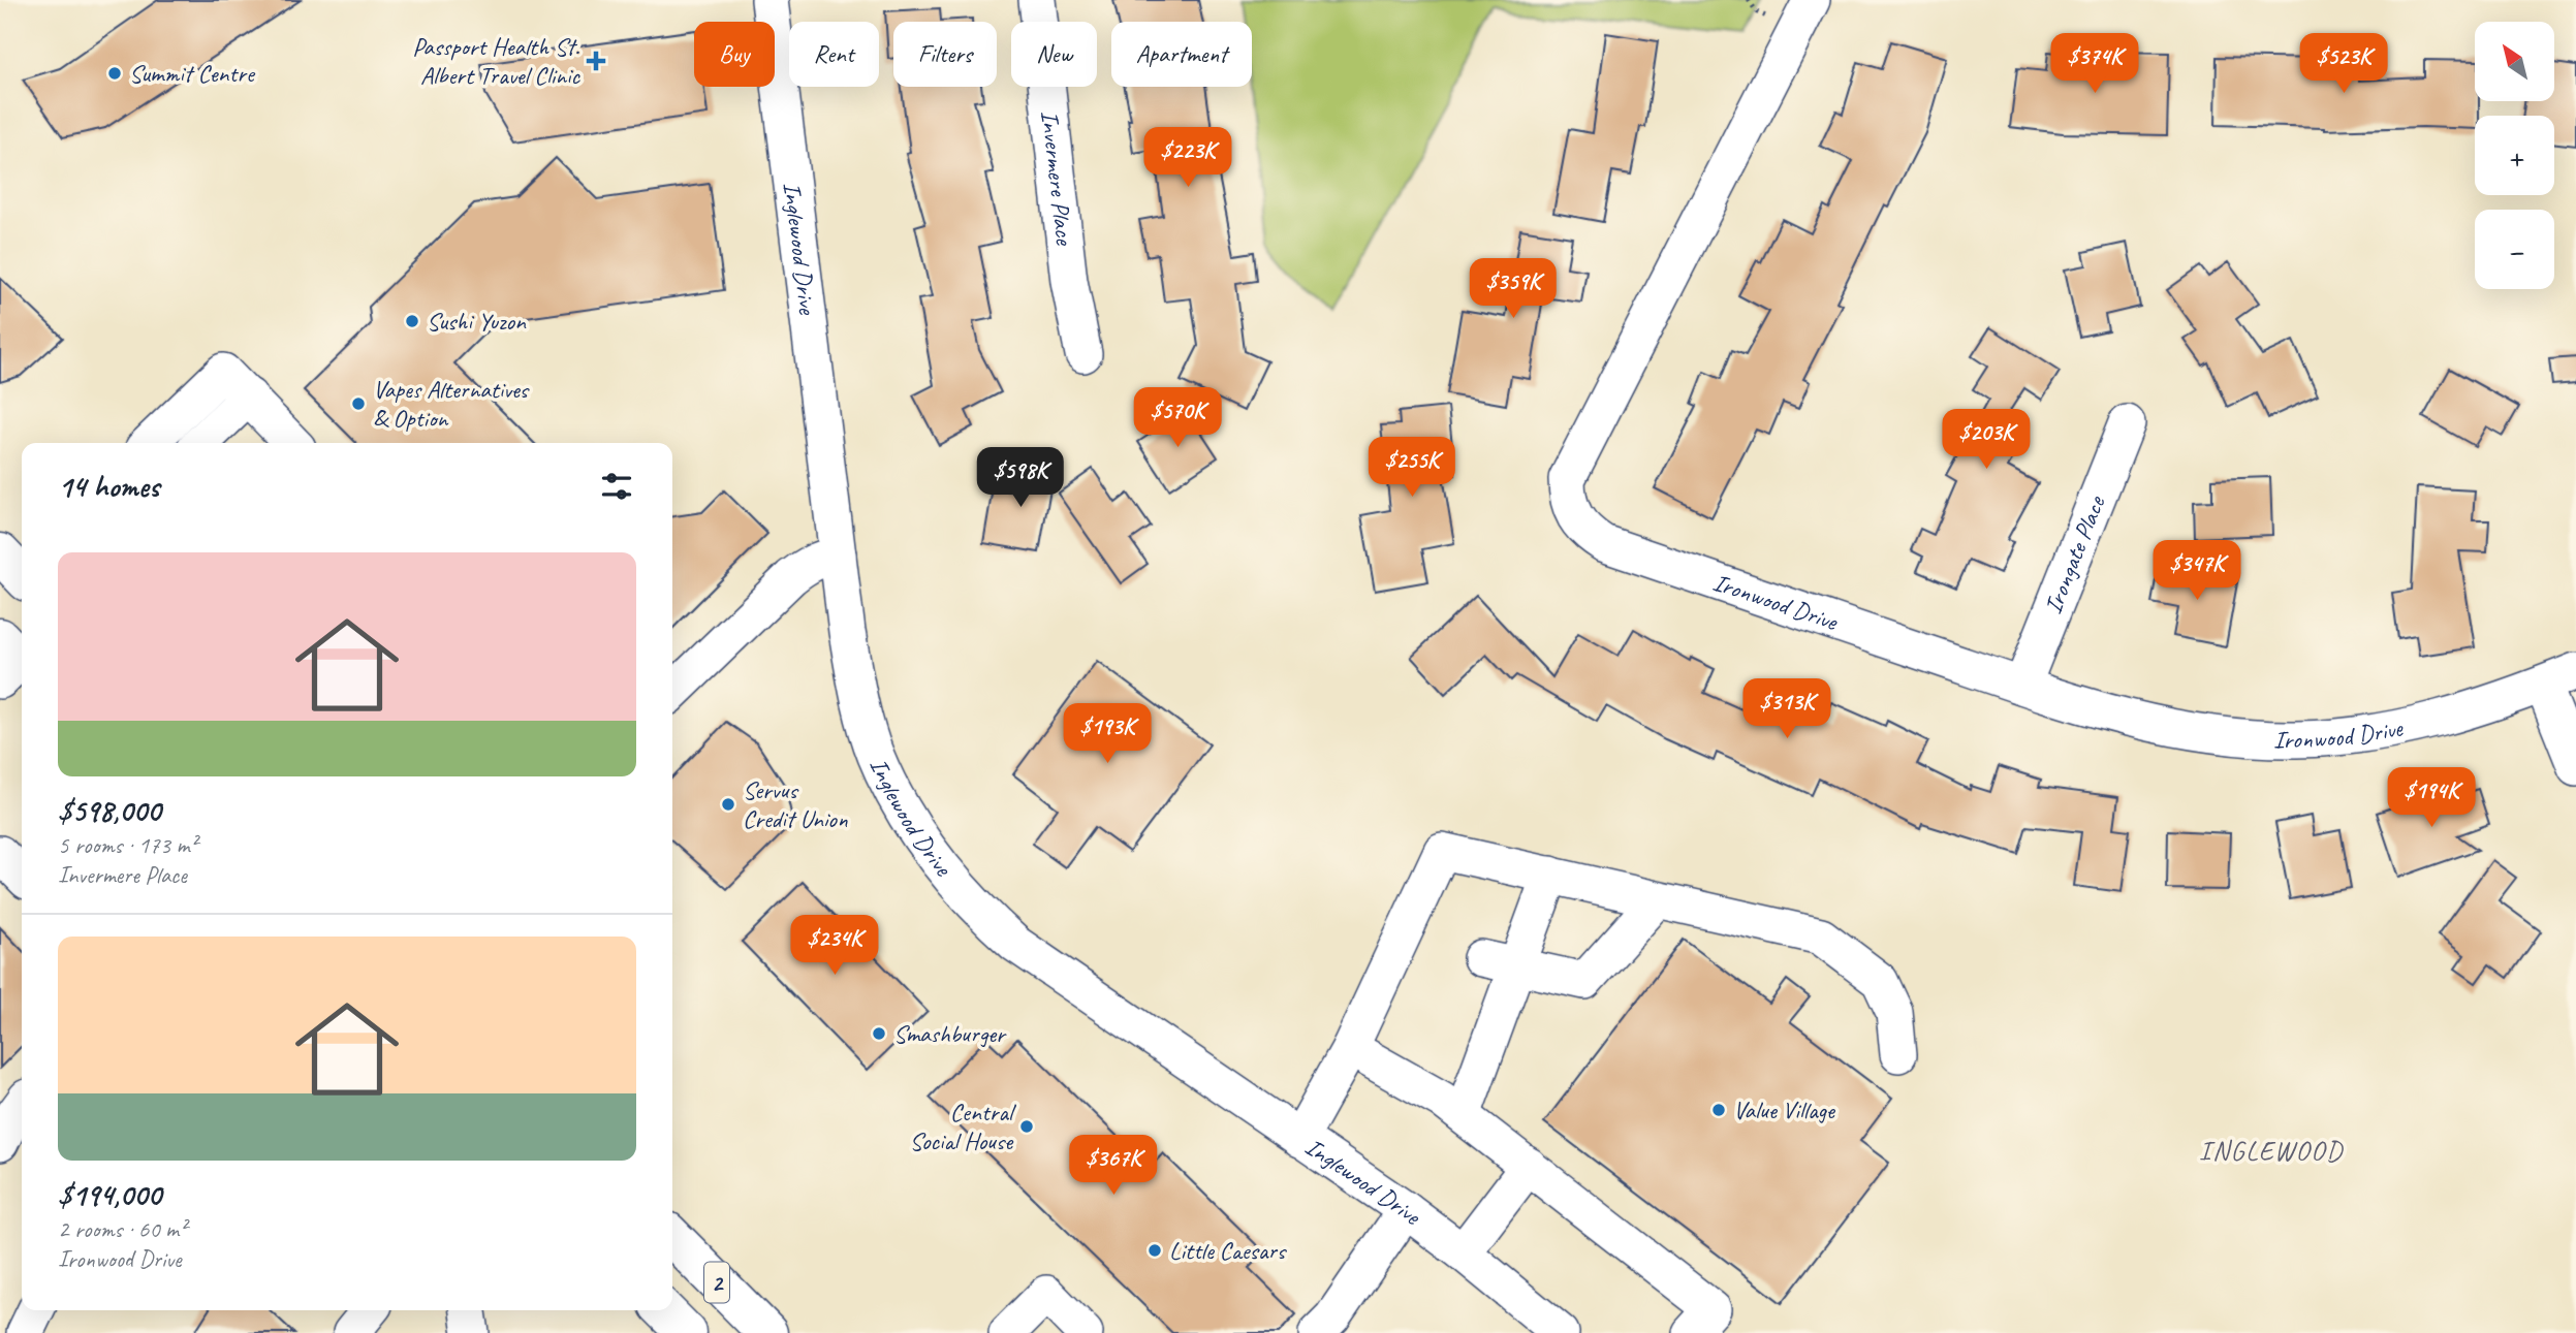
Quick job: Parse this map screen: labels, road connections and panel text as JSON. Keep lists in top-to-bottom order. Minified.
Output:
{"streets":{"main road":["2"],"street":["Invermere Place","Inglewood Drive","Irongate Place","Ironwood Drive"]},"crossings":[["Irongate Place","Ironwood Drive"]],"districts":["INGLEWOOD"],"places":{"health":["Passport Health St. Albert Travel Clinic"],"other":["Summit Centre","Sushi Yuzon","Vapes Alternatives & Option","Servus Credit Union","Smashburger","Value Village","Central Social House","Little Caesars"]},"north":"top left","page":{"map_buttons":["+","−"],"chip":["Buy","Rent","Filters","New","Apartment"],"price":["$374K","$523K","$223K","$359K","$570K","$203K","$255K","$598K","$347K","$313K","$193K","$194K","$234K","$367K"],"heading":"14 homes","list":[{"name":"$598,000","note":"5 rooms · 173 m² · Invermere Place"},{"name":"$194,000","note":"2 rooms · 60 m² · Ironwood Drive"}]}}
